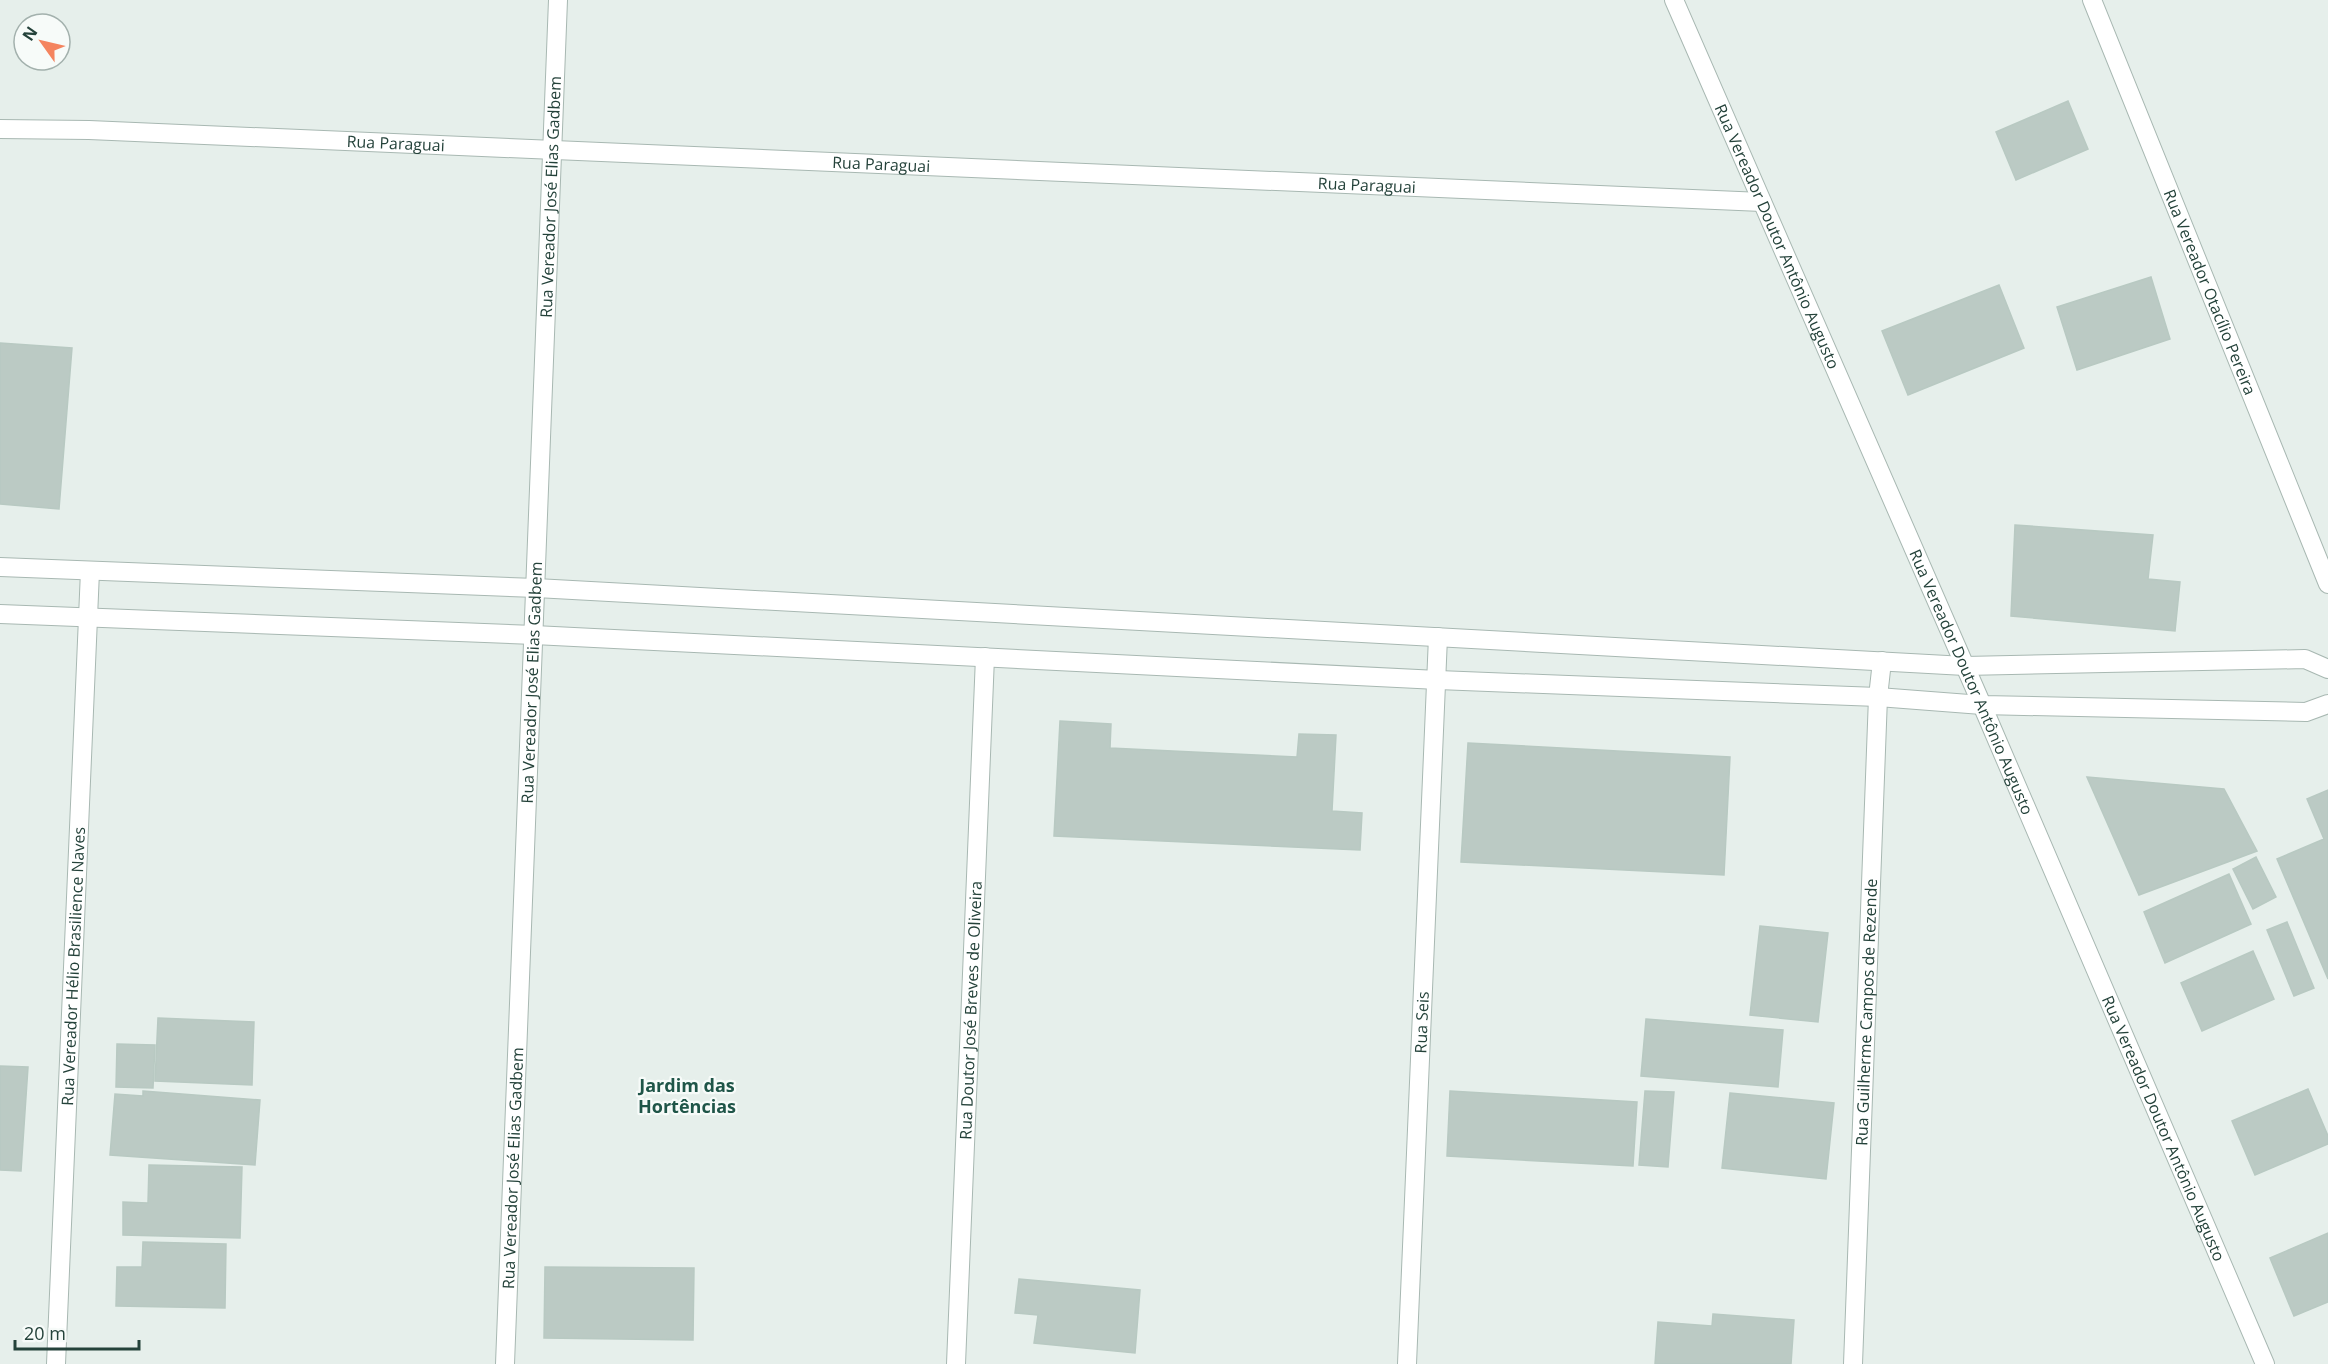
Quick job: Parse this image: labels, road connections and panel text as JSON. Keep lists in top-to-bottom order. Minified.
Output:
{"streets":{"street":["Rua Paraguai","Rua Vereador José Elias Gadbem","Rua Vereador Doutor Antônio Augusto","Rua Vereador Otacílio Pereira","Rua Vereador Hélio Brasilience Naves","Rua Doutor José Breves de Oliveira","Rua Guilherme Campos de Rezende","Rua Seis"]},"crossings":[["Rua Paraguai","Rua Vereador José Elias Gadbem"],["Rua Paraguai","Rua Vereador Doutor Antônio Augusto"]],"districts":["Jardim das Hortências"],"scale_bar":"20 m","north":"top left"}
